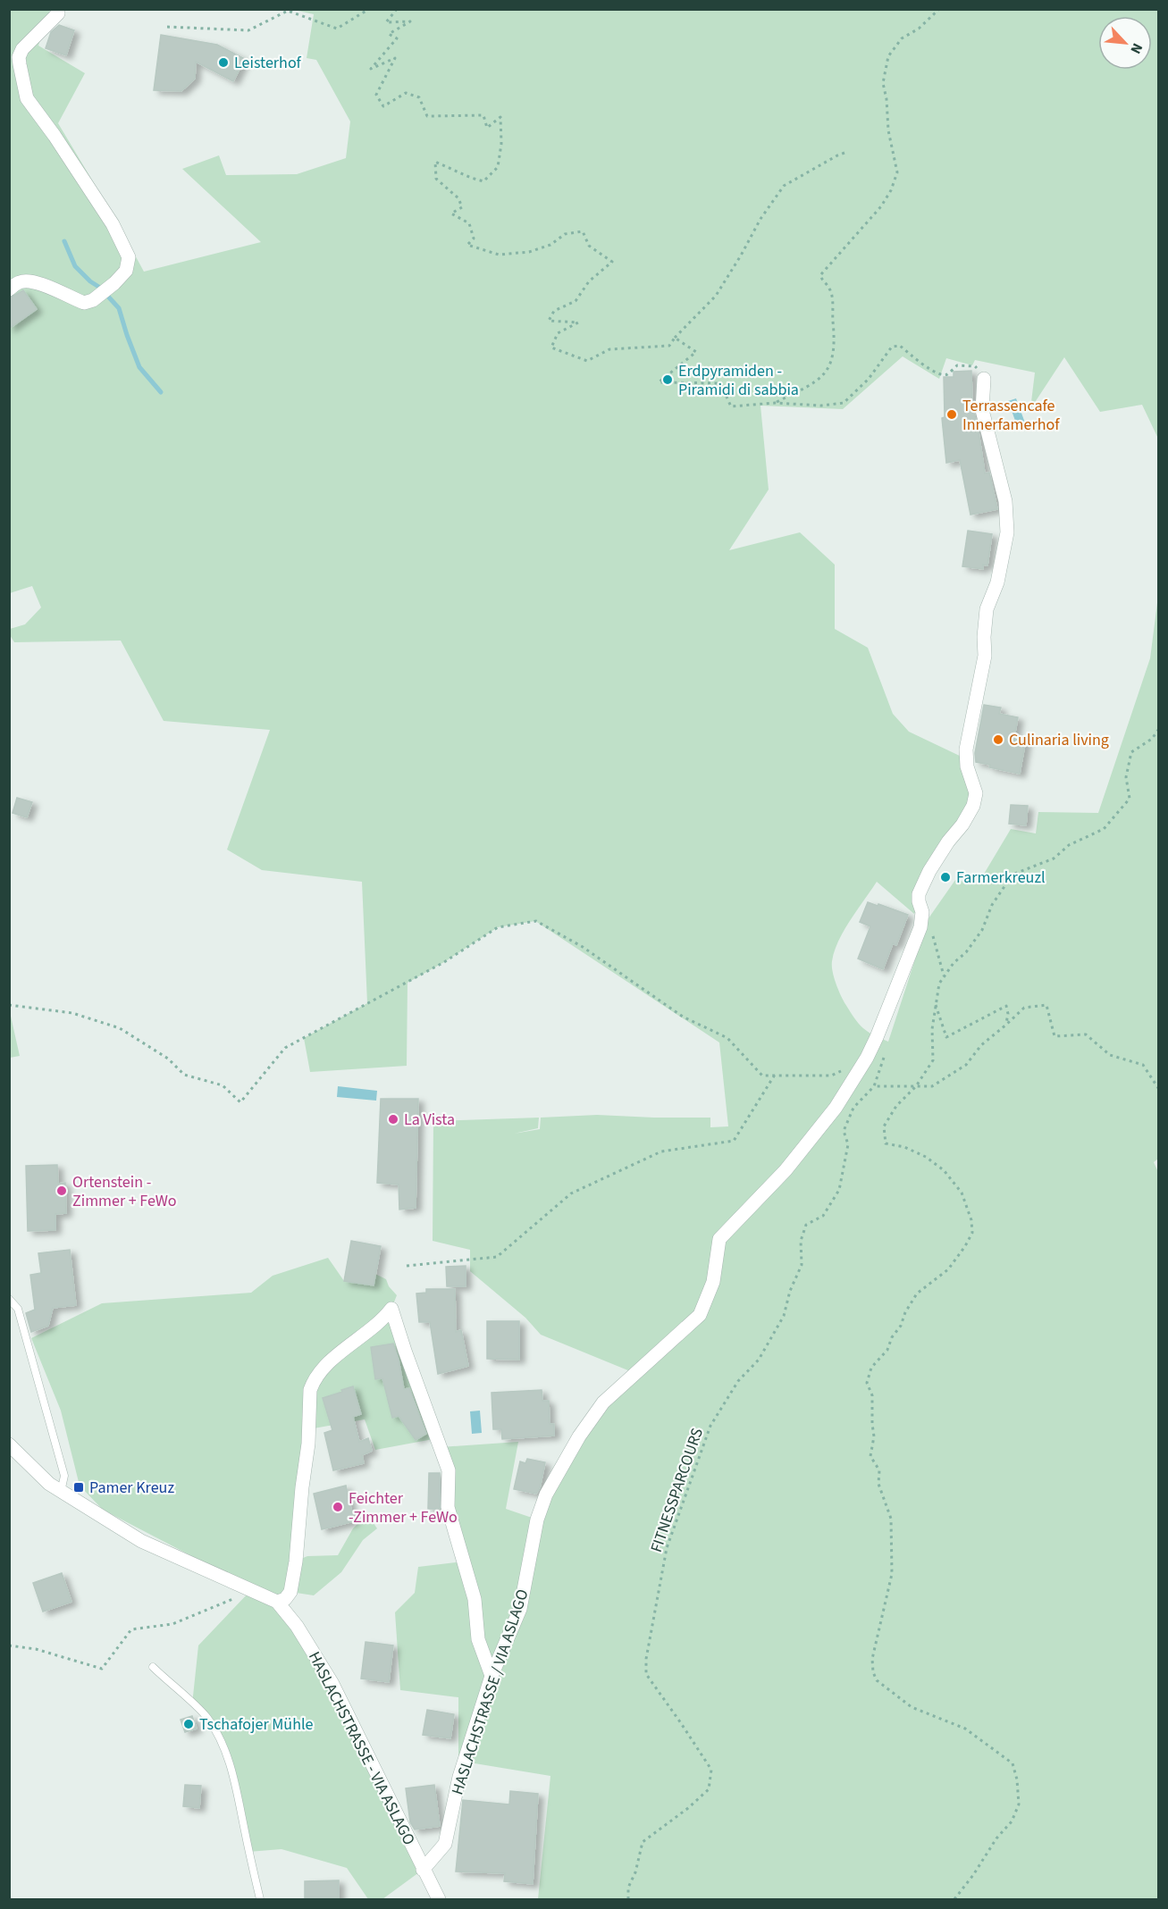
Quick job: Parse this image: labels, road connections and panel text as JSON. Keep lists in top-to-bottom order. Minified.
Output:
{"streets":{"street":["HASLACHSTRASSE / VIA ASLAGO","HASLACHSTRASSE - VIA ASLAGO"],"path":["FITNESSPARCOURS"]},"crossings":[["HASLACHSTRASSE / VIA ASLAGO","HASLACHSTRASSE - VIA ASLAGO"]],"places":{"other":["Leisterhof","Erdpyramiden - Piramidi di sabbia","Terrassencafe Innerfamerhof","Culinaria living","Farmerkreuzl","La Vista","Ortenstein - Zimmer + FeWo","Feichter -Zimmer + FeWo","Tschafojer Mühle"],"transit":["Pamer Kreuz"]},"north":"bottom right"}
